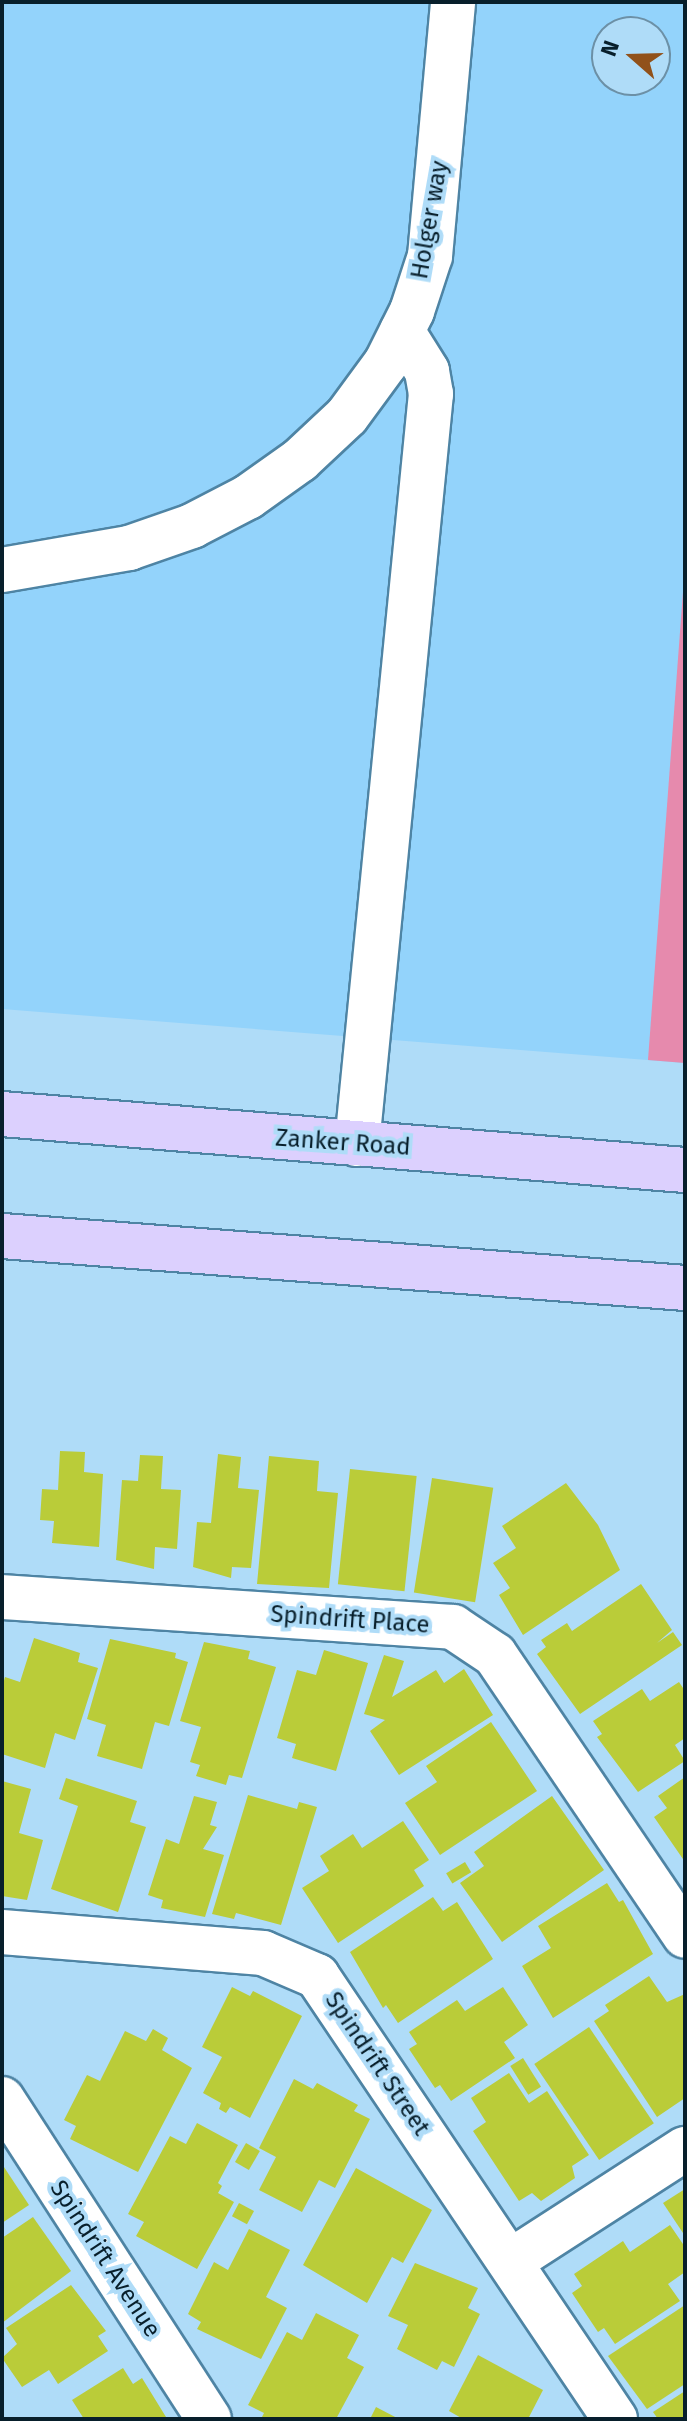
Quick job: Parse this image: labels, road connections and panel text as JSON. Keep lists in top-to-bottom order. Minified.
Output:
{"streets":{"main road":["Zanker Road"],"lane":["Holger way","Spindrift Place","Spindrift Street","Spindrift Avenue"]},"north":"left"}
